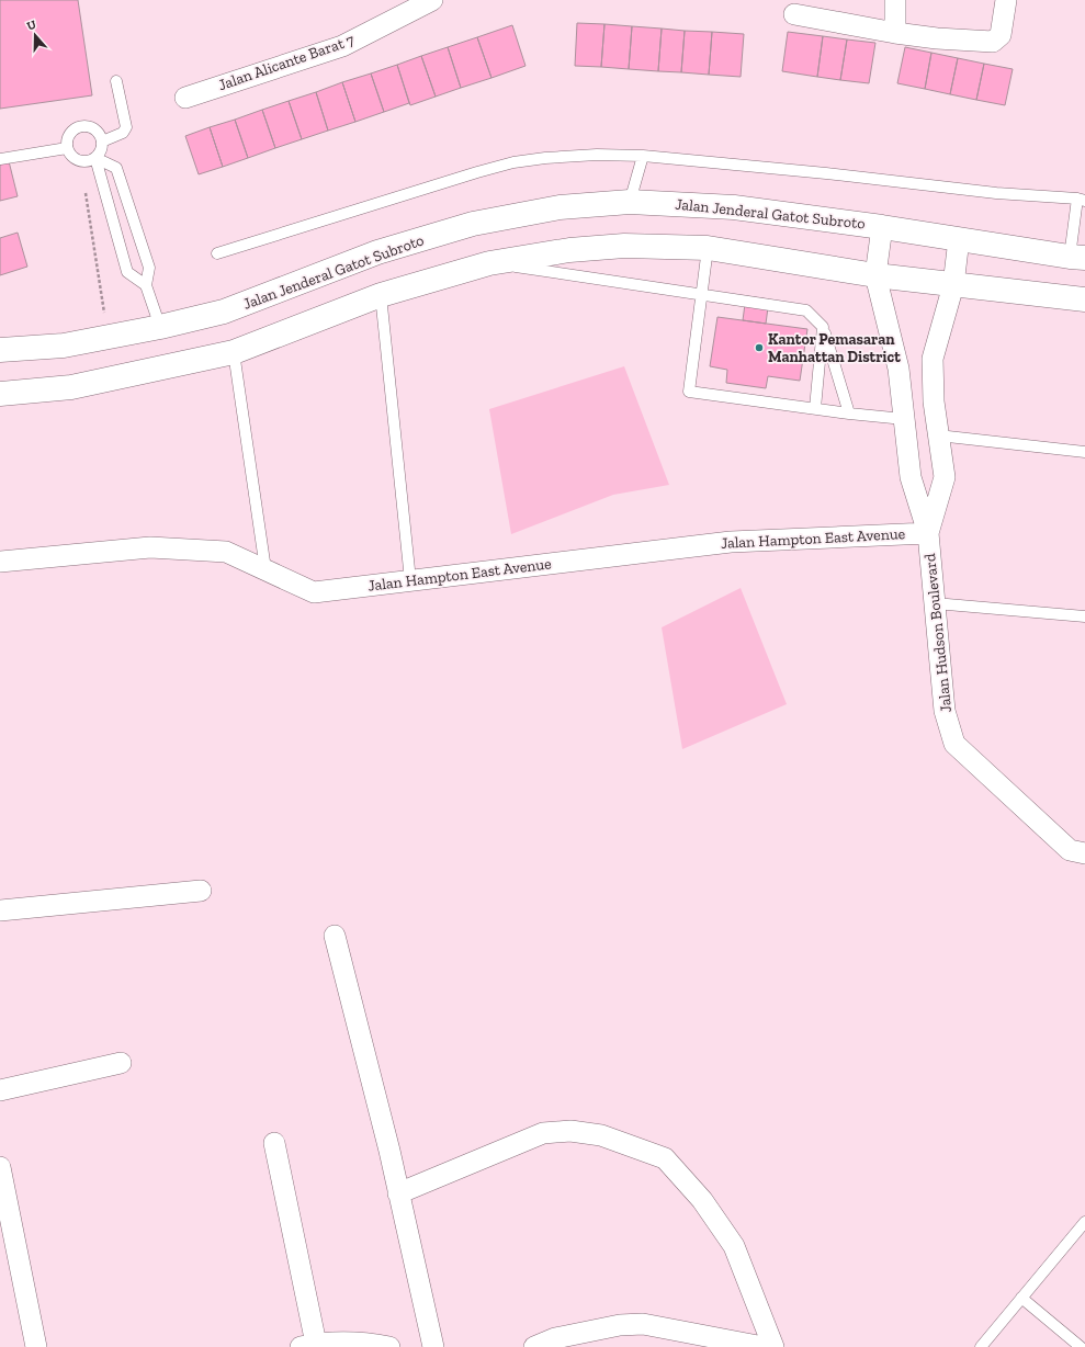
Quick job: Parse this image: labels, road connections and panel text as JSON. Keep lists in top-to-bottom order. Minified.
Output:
{"streets":{"street":["Jalan Alicante Barat 7","Jalan Jenderal Gatot Subroto","Jalan Hampton East Avenue","Jalan Hudson Boulevard"]},"crossings":[["Jalan Jenderal Gatot Subroto","Jalan Hudson Boulevard"],["Jalan Hampton East Avenue","Jalan Hudson Boulevard"]],"places":["Kantor Pemasaran Manhattan District"],"north":"top"}
